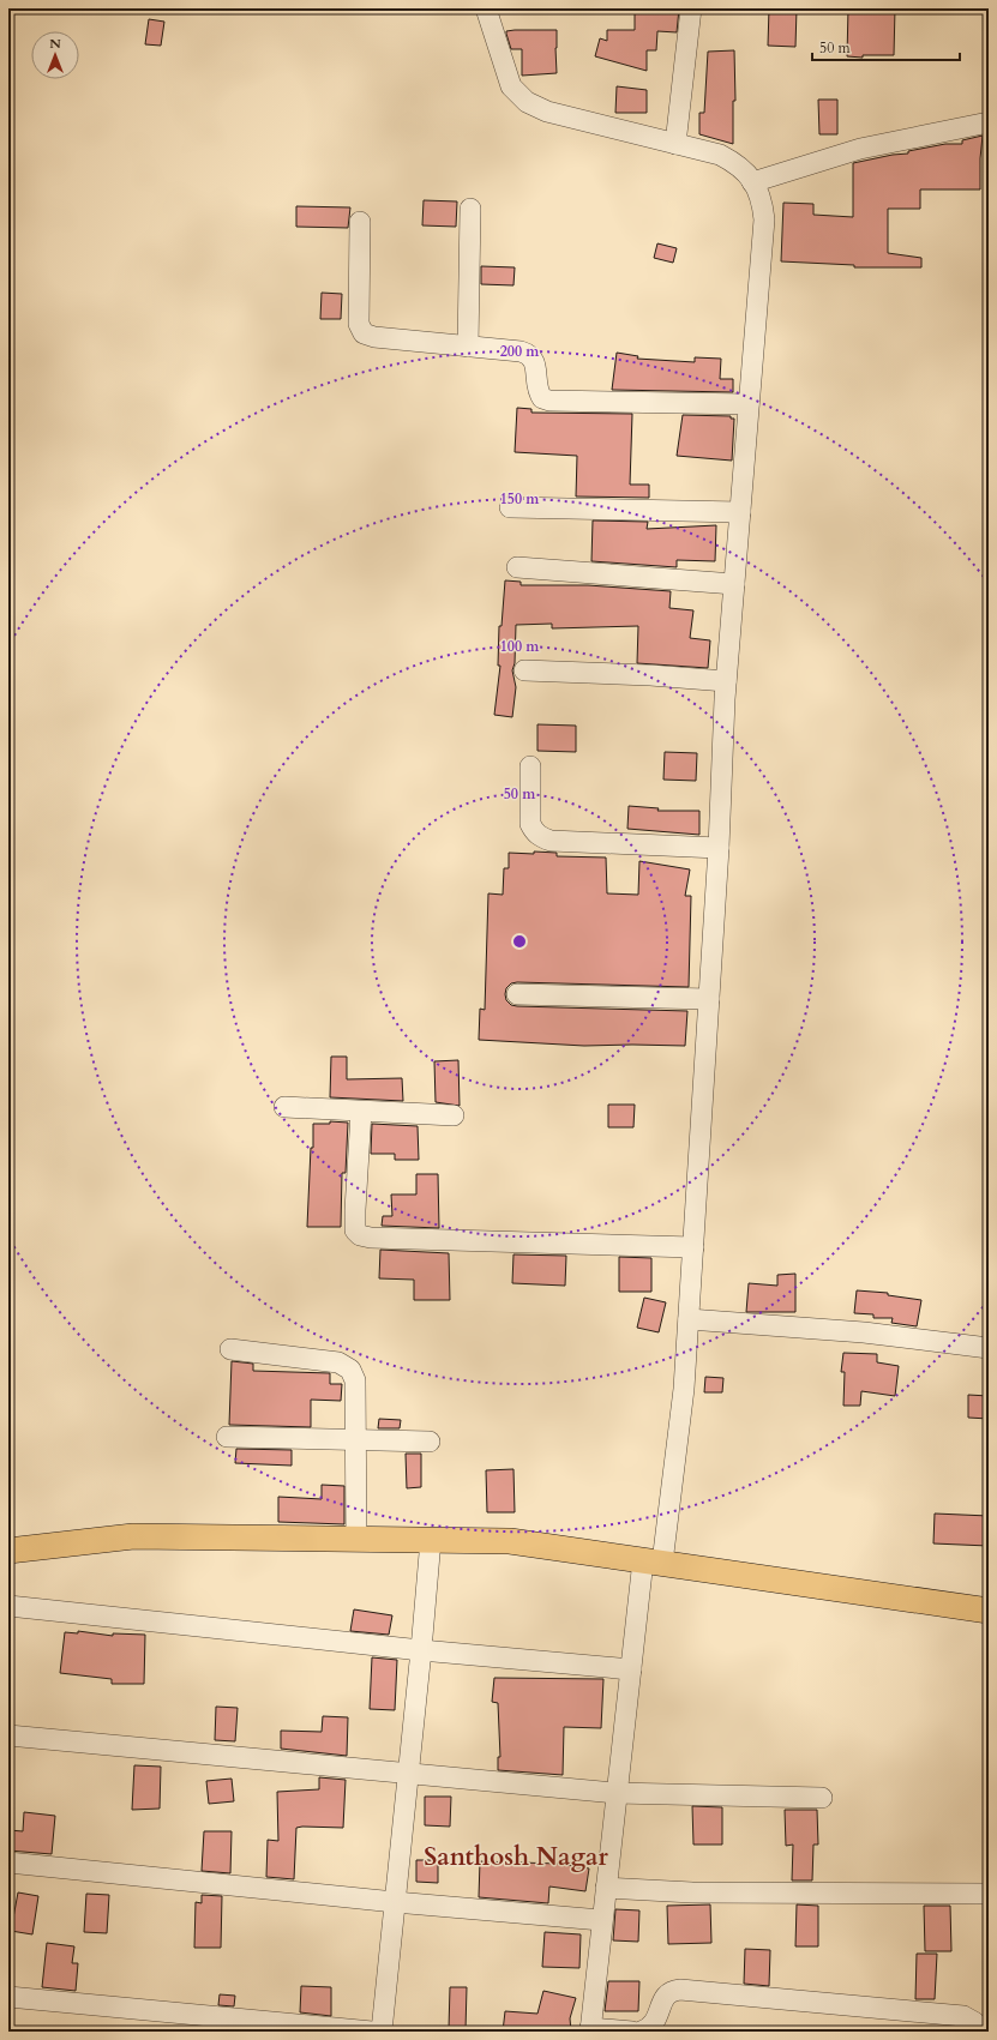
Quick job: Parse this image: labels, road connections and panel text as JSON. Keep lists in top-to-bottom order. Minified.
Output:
{"districts":["Santhosh Nagar"],"scale_bar":"50 m","north":"top","rings":["200 m","150 m","100 m","50 m"]}
